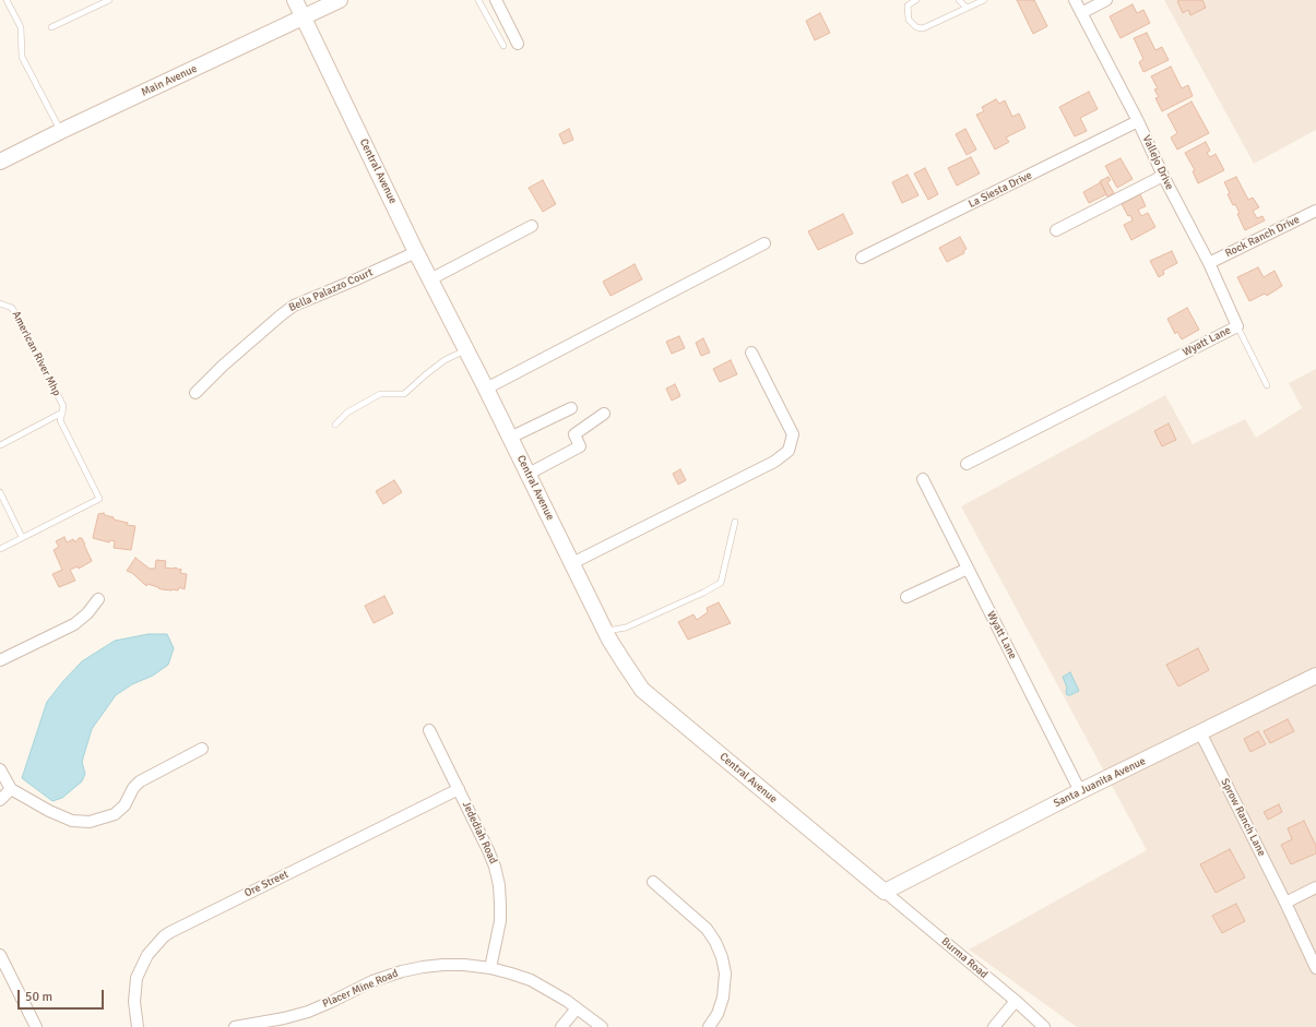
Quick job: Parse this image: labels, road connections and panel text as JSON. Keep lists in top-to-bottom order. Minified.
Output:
{"streets":{"street":["Main Avenue","Vallejo Drive","Central Avenue","La Siesta Drive","Rock Ranch Drive","Bella Palazzo Court","Wyatt Lane","Santa Juanita Avenue","Sprow Ranch Lane","Jedediah Road","Ore Street","Burma Road","Placer Mine Road"],"lane":["American River Mhp"]},"crossings":[["Main Avenue","Central Avenue"],["Vallejo Drive","La Siesta Drive"],["Vallejo Drive","Rock Ranch Drive"],["Vallejo Drive","Wyatt Lane"],["Central Avenue","Bella Palazzo Court"],["Central Avenue","Santa Juanita Avenue"],["Central Avenue","Burma Road"],["Wyatt Lane","Santa Juanita Avenue"],["Santa Juanita Avenue","Sprow Ranch Lane"],["Santa Juanita Avenue","Burma Road"],["Jedediah Road","Ore Street"],["Jedediah Road","Placer Mine Road"]],"scale_bar":"50 m"}
